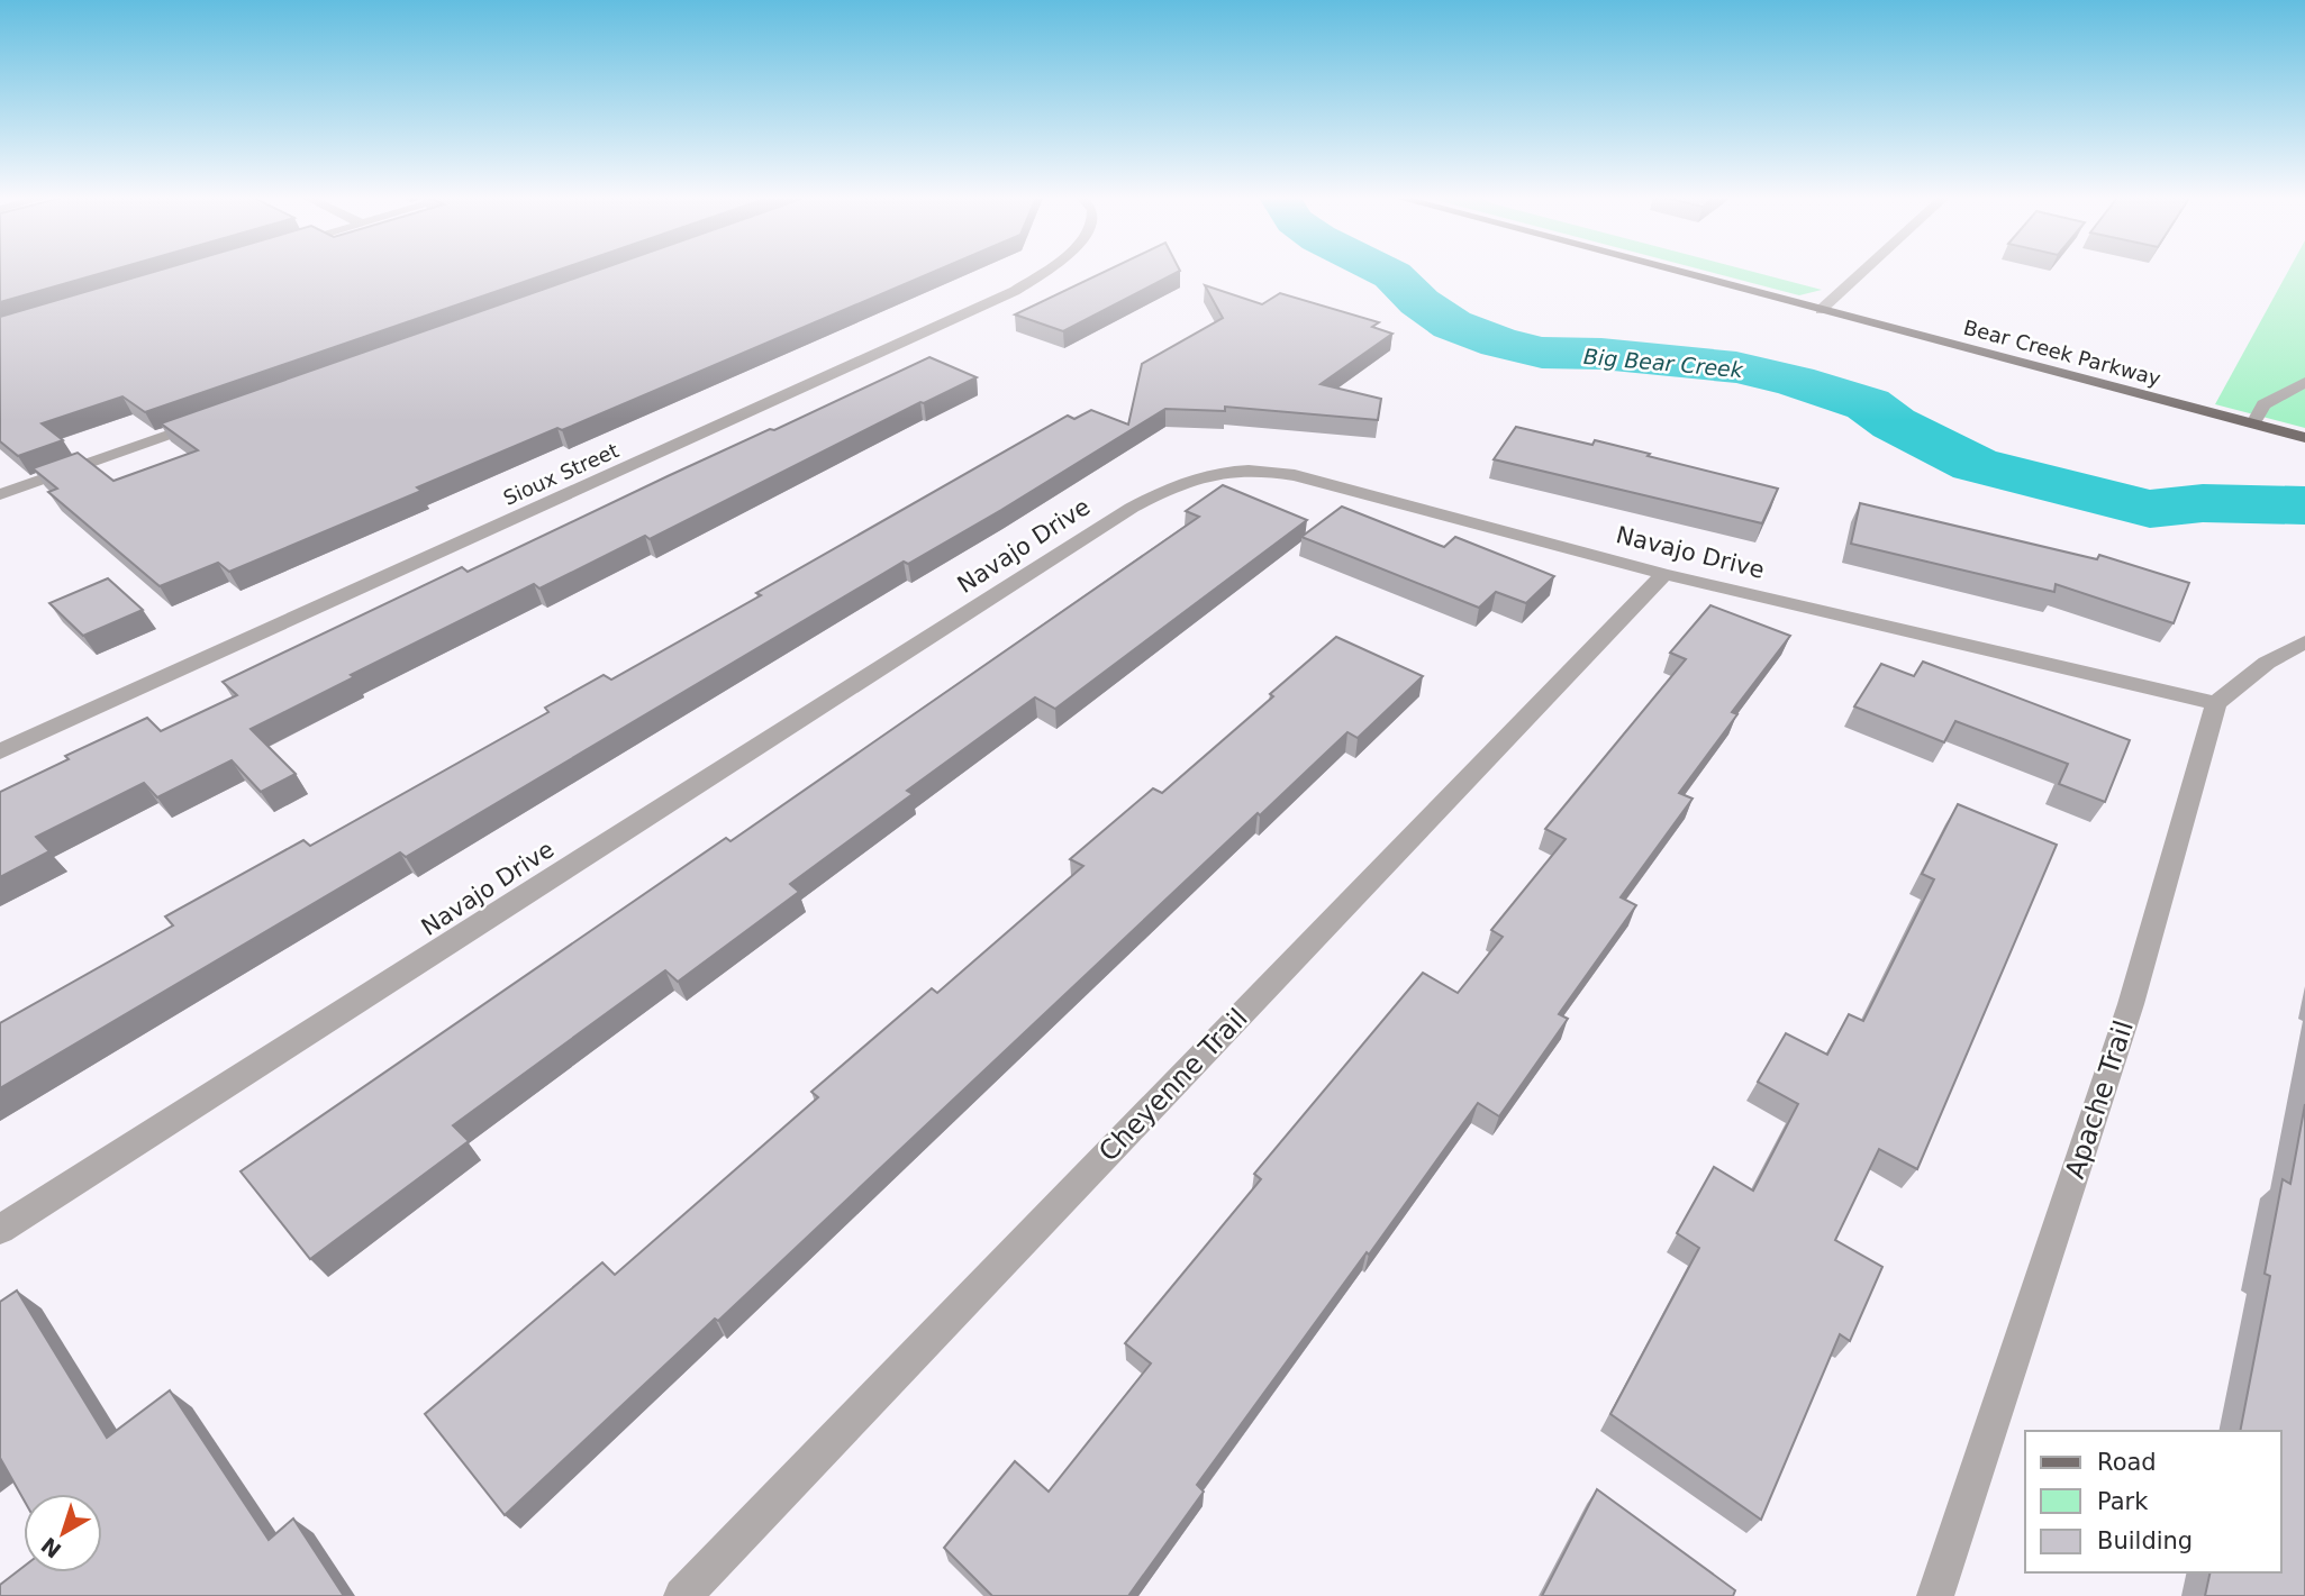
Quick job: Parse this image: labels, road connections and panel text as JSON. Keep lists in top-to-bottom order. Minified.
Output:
{"streets":{"main road":["Bear Creek Parkway"],"street":["Sioux Street","Navajo Drive","Cheyenne Trail","Apache Trail"]},"crossings":[["Navajo Drive","Cheyenne Trail"],["Navajo Drive","Apache Trail"]],"water":["Big Bear Creek"],"legend":["Road","Park","Building"],"north":"bottom left"}
